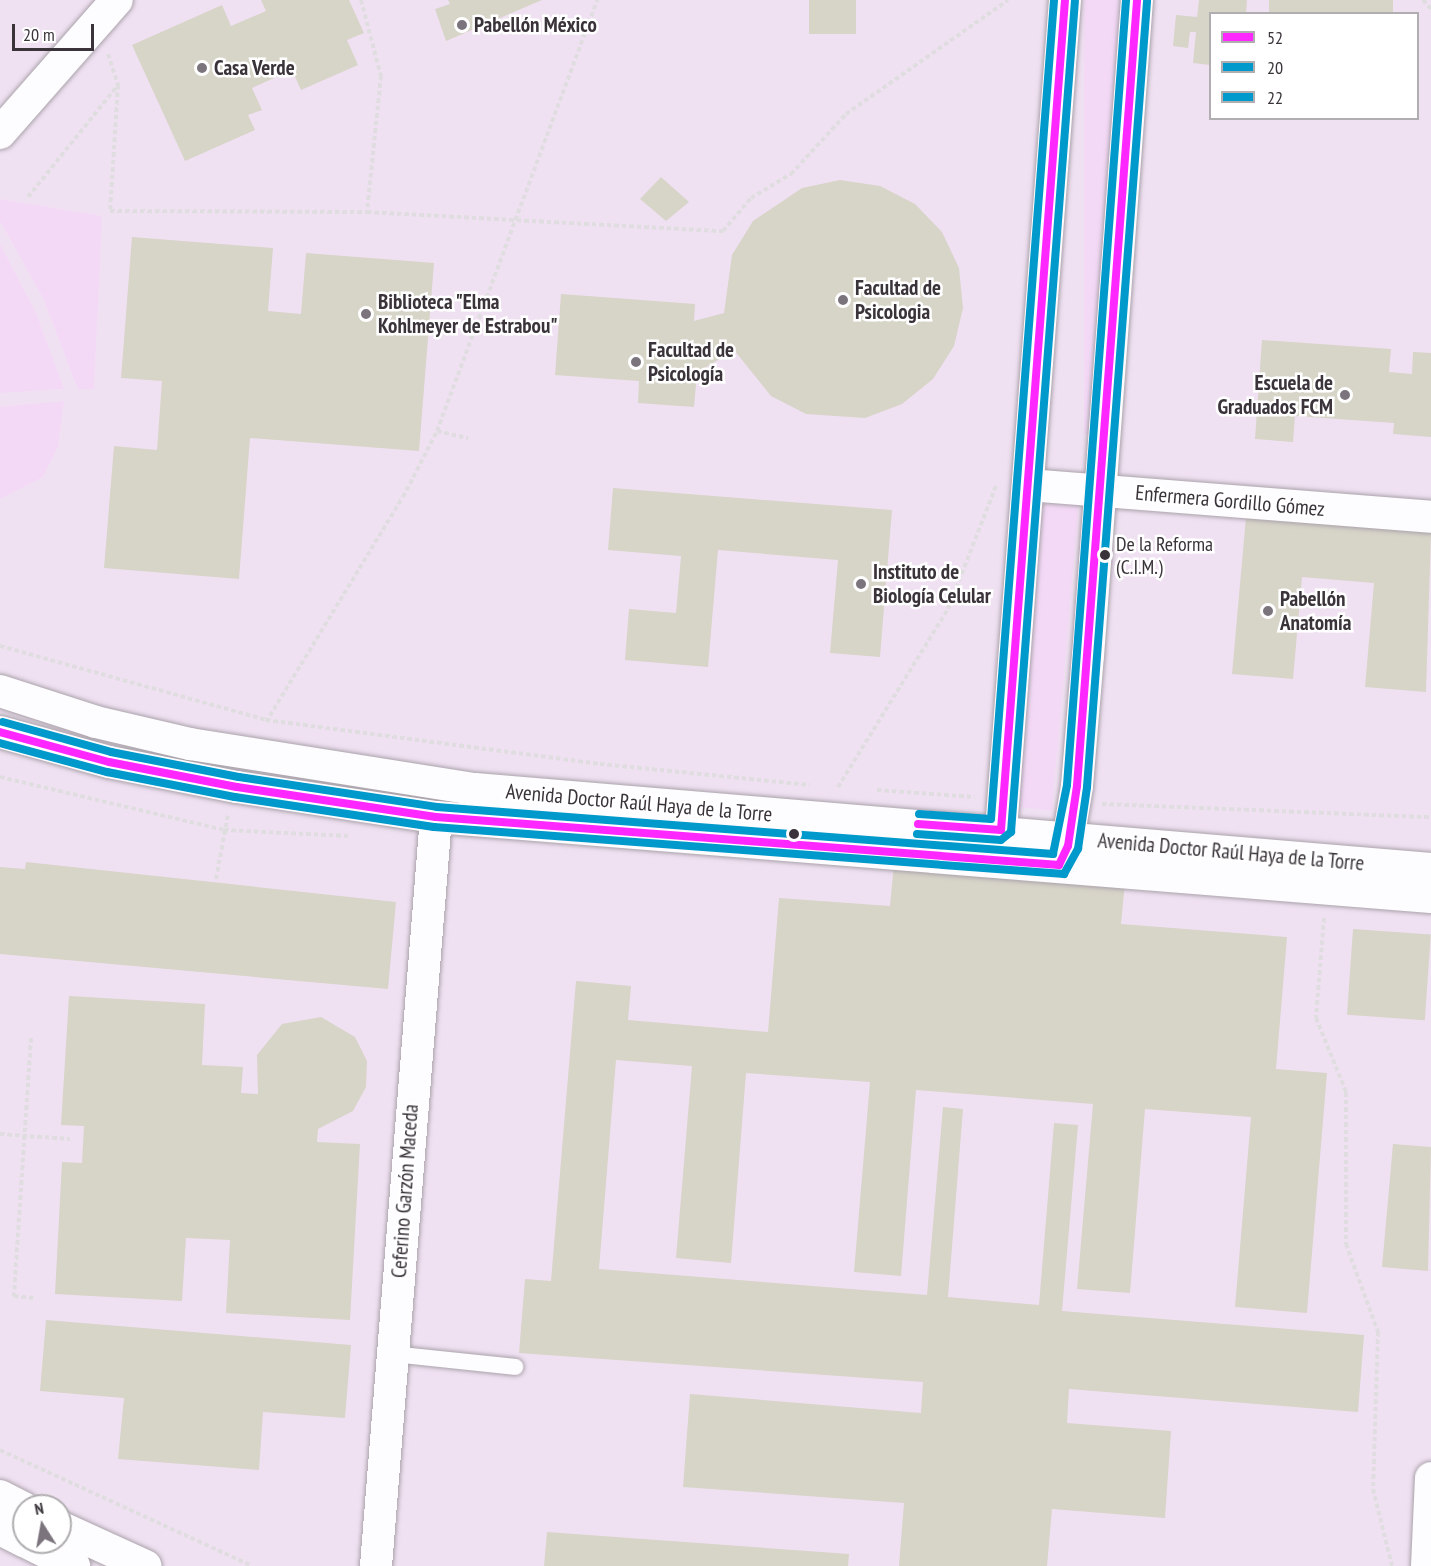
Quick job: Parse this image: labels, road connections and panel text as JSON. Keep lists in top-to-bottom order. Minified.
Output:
{"streets":{"street":["Enfermera Gordillo Gómez","Avenida Doctor Raúl Haya de la Torre","Ceferino Garzón Maceda"]},"crossings":[["Avenida Doctor Raúl Haya de la Torre","Ceferino Garzón Maceda"]],"places":["Pabellón México","Casa Verde","Facultad de Psicologia","Biblioteca \"Elma Kohlmeyer de Estrabou\"","Facultad de Psicología","Escuela de Graduados FCM","De la Reforma (C.I.M.)","Instituto de Biología Celular","Pabellón Anatomía"],"lines":["transit line 52","transit line 22","transit line 20"],"legend":["52","20","22"],"scale_bar":"20 m","north":"top"}
